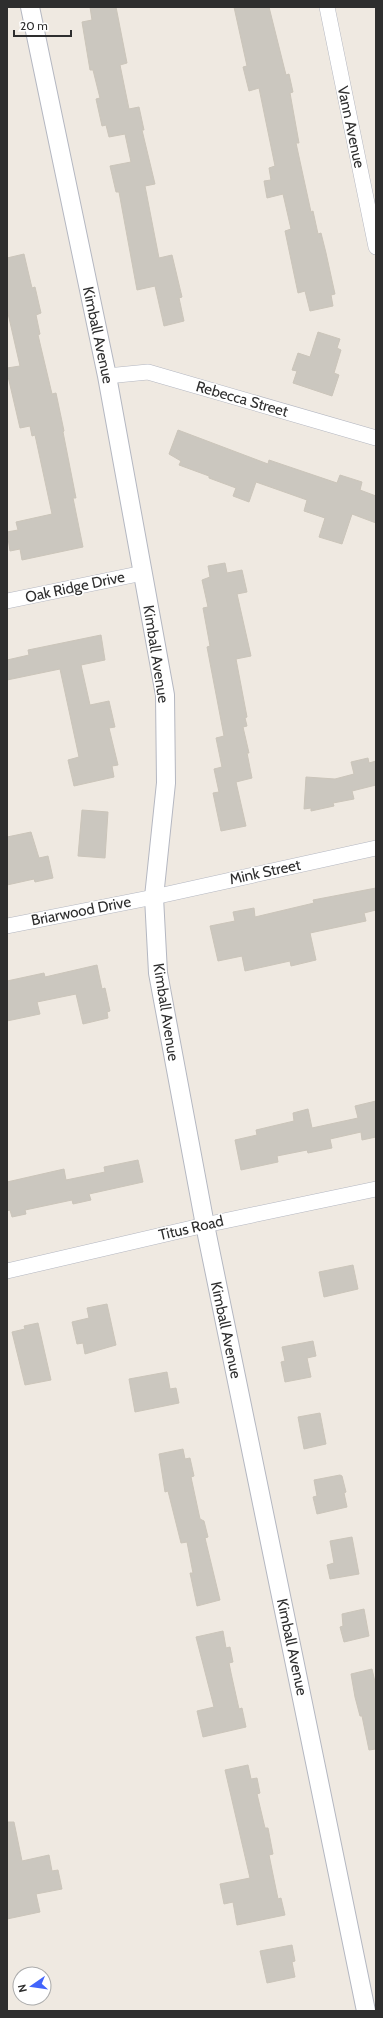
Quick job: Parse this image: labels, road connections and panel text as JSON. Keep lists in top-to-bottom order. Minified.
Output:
{"streets":{"street":["Vann Avenue","Kimball Avenue","Rebecca Street","Oak Ridge Drive","Mink Street","Briarwood Drive","Titus Road"]},"crossings":[["Kimball Avenue","Rebecca Street"],["Kimball Avenue","Oak Ridge Drive"],["Kimball Avenue","Mink Street"],["Kimball Avenue","Briarwood Drive"],["Kimball Avenue","Titus Road"],["Mink Street","Briarwood Drive"]],"scale_bar":"20 m","north":"left"}
